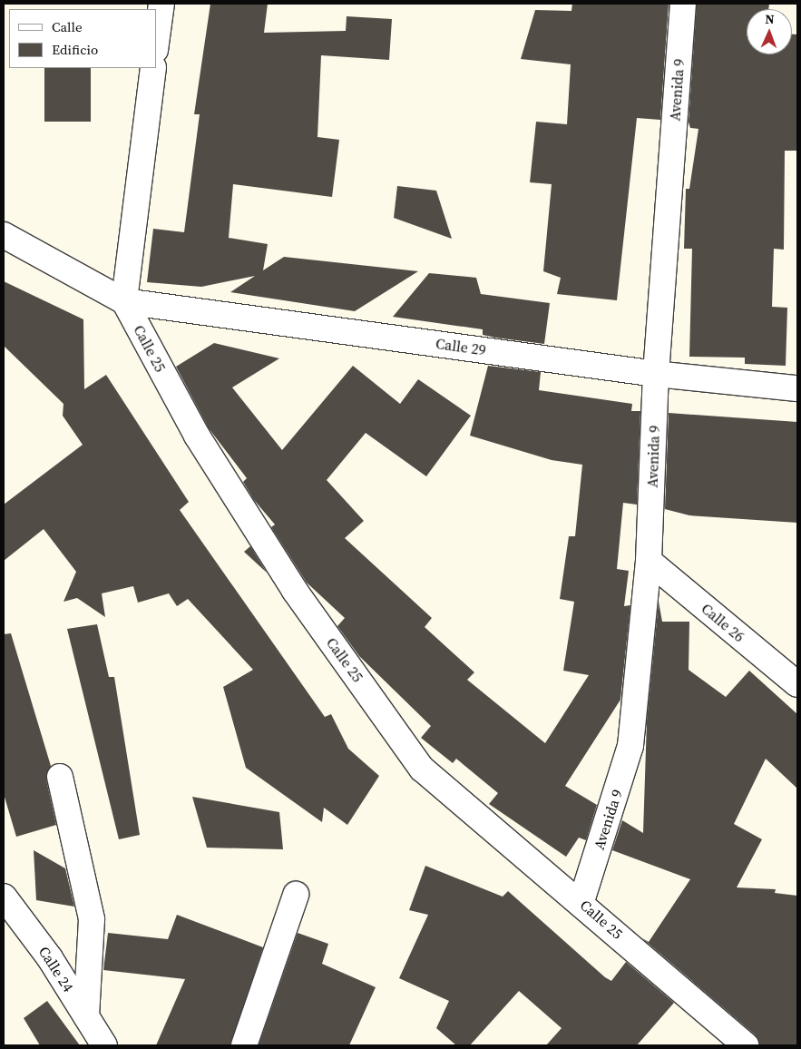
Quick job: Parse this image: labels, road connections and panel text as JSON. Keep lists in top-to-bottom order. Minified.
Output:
{"streets":{"street":["Avenida 9","Calle 29","Calle 25","Calle 26","Calle 24"]},"crossings":[["Avenida 9","Calle 29"],["Avenida 9","Calle 25"],["Avenida 9","Calle 26"],["Calle 29","Calle 25"]],"legend":["Calle","Edificio"],"north":"top"}
